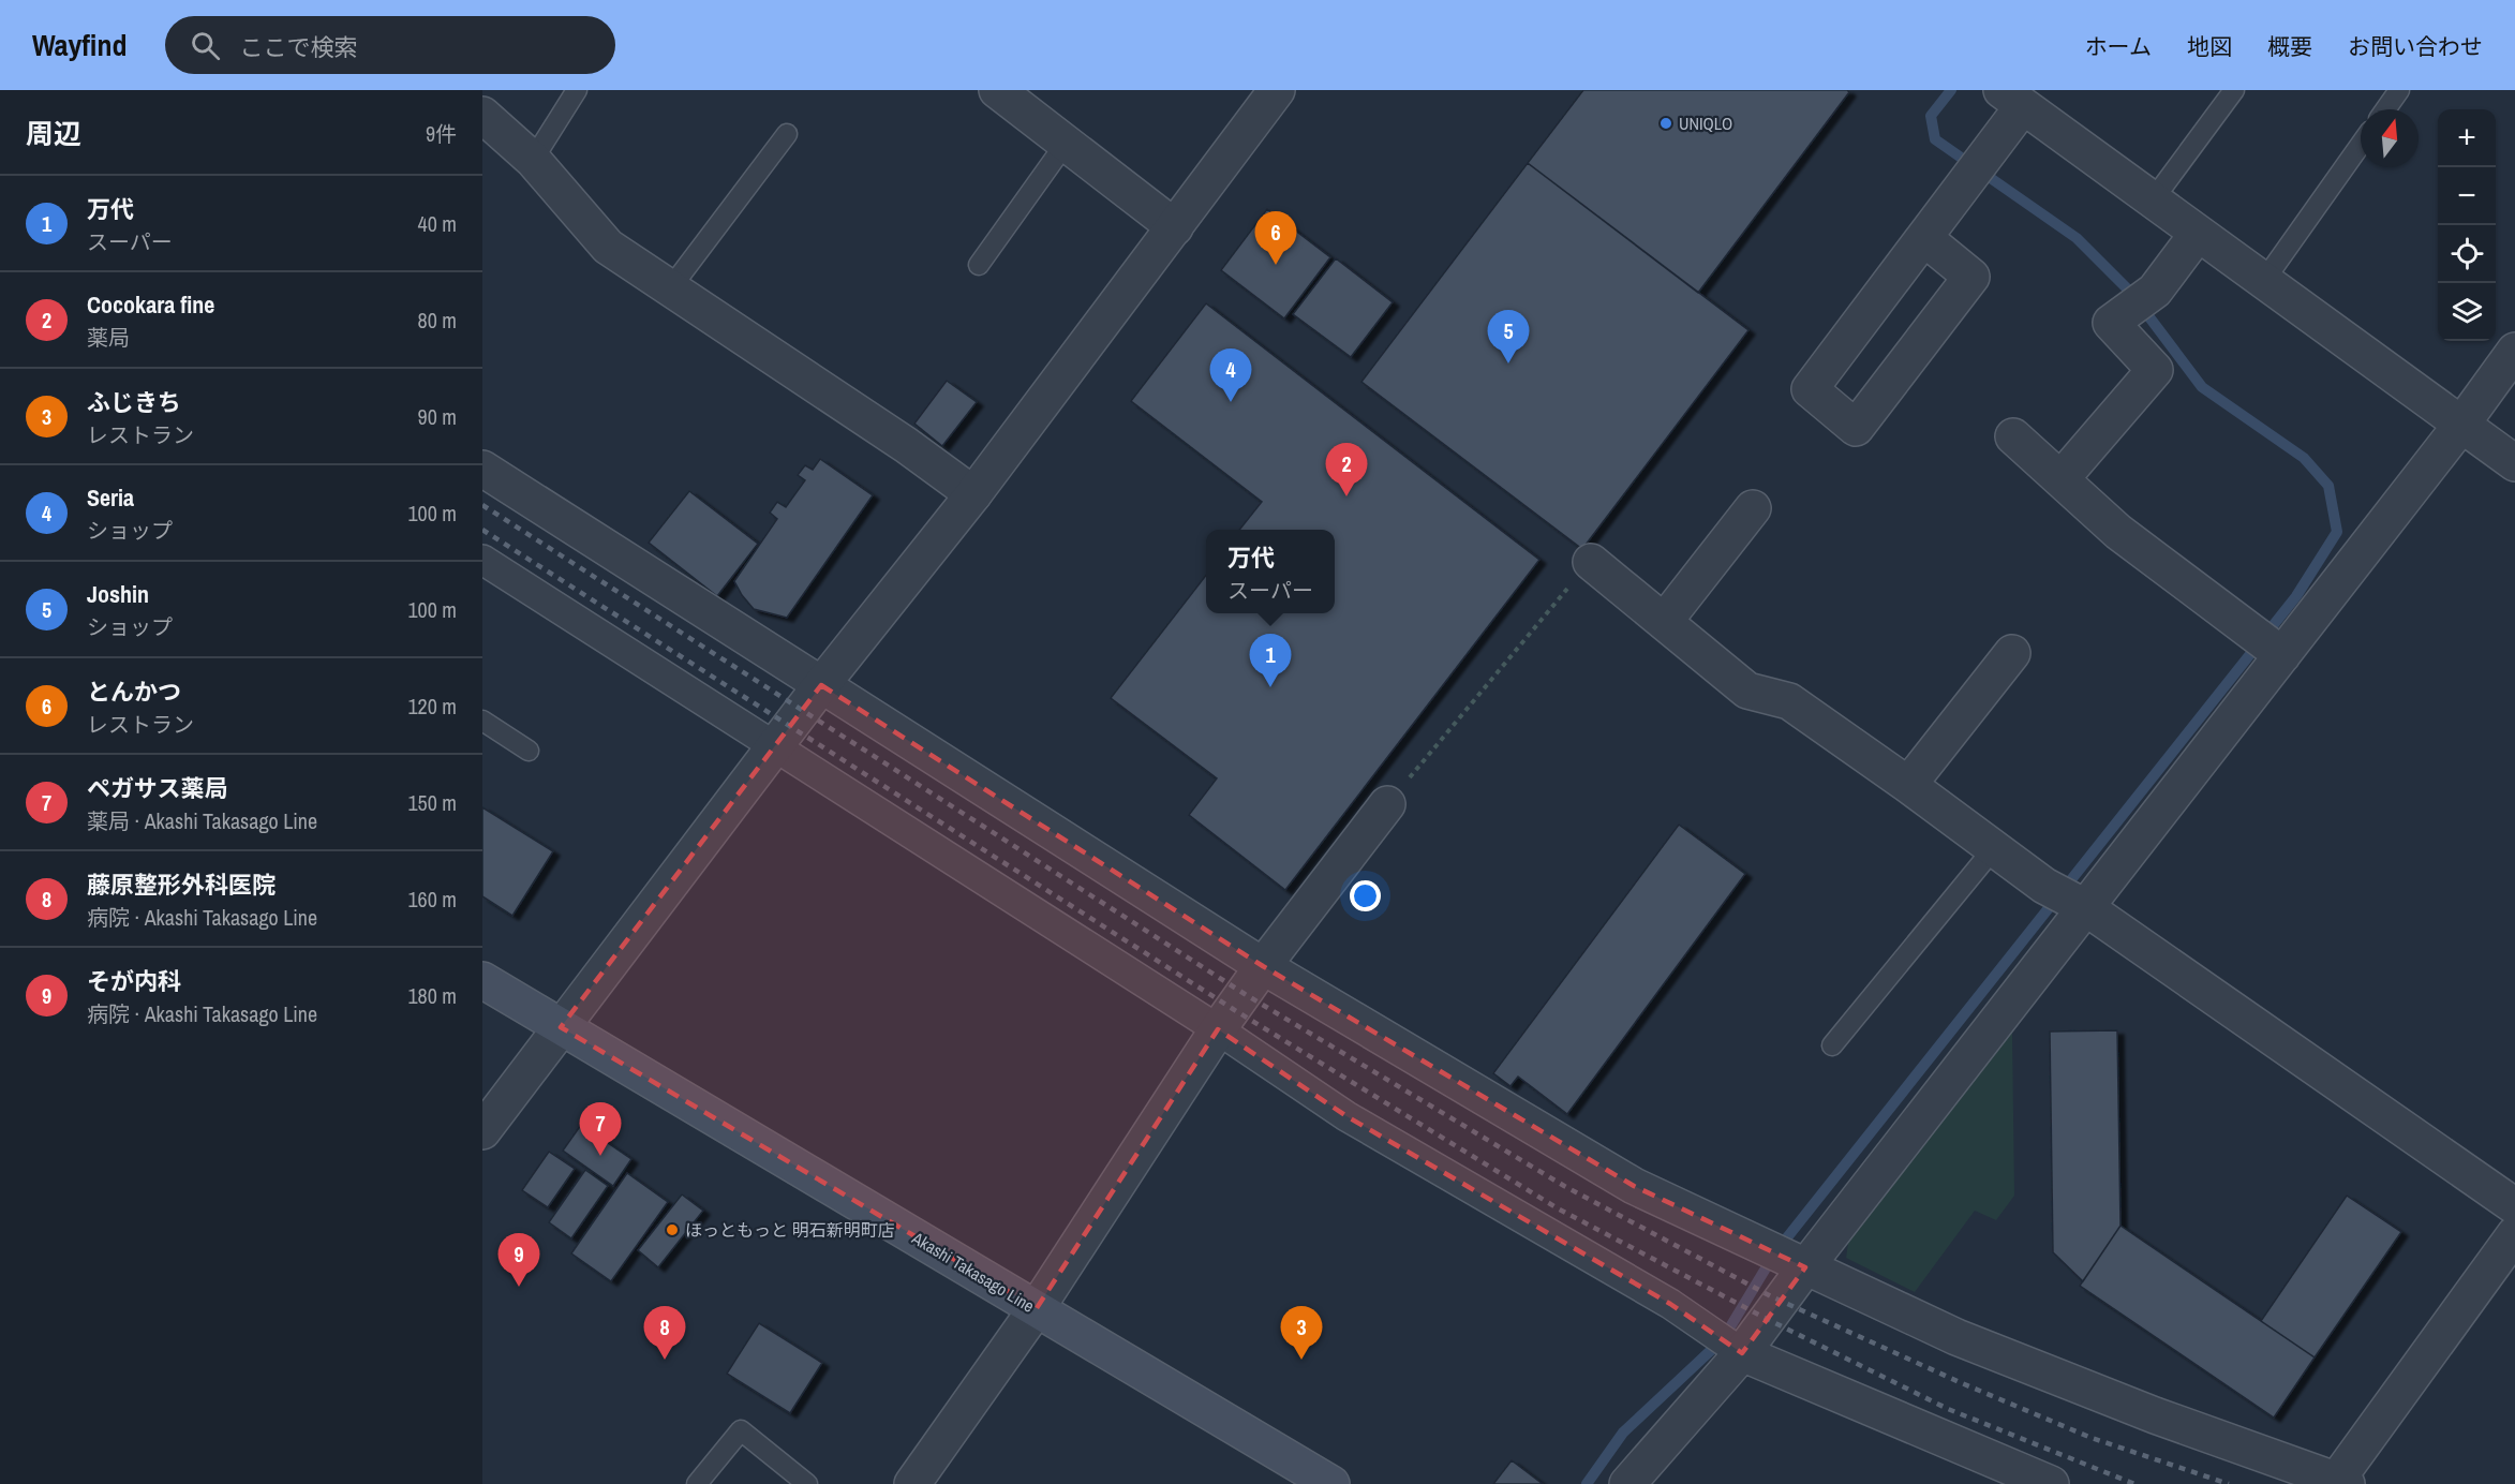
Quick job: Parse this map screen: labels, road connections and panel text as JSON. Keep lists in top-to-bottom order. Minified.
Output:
{"streets":{"main road":["Akashi Takasago Line"]},"places":["UNIQLO","ほっともっと 明石新明町店"],"north":"top","page":{"header":"Wayfind","search":"ここで検索","nav":["ホーム","地図","概要","お問い合わせ"],"heading":["周辺","9件"],"map_buttons":["+","−"],"list":[{"mark":"1","name":"万代","note":"スーパー","value":"40 m"},{"mark":"2","name":"Cocokara fine","note":"薬局","value":"80 m"},{"mark":"3","name":"ふじきち","note":"レストラン","value":"90 m"},{"mark":"4","name":"Seria","note":"ショップ","value":"100 m"},{"mark":"5","name":"Joshin","note":"ショップ","value":"100 m"},{"mark":"6","name":"とんかつ","note":"レストラン","value":"120 m"},{"mark":"7","name":"ペガサス薬局","note":"薬局 · Akashi Takasago Line","value":"150 m"},{"mark":"8","name":"藤原整形外科医院","note":"病院 · Akashi Takasago Line","value":"160 m"},{"mark":"9","name":"そが内科","note":"病院 · Akashi Takasago Line","value":"180 m"}],"pins":["6","5","4","2","1","7","9","3","8"],"popup":["万代","スーパー"]}}
